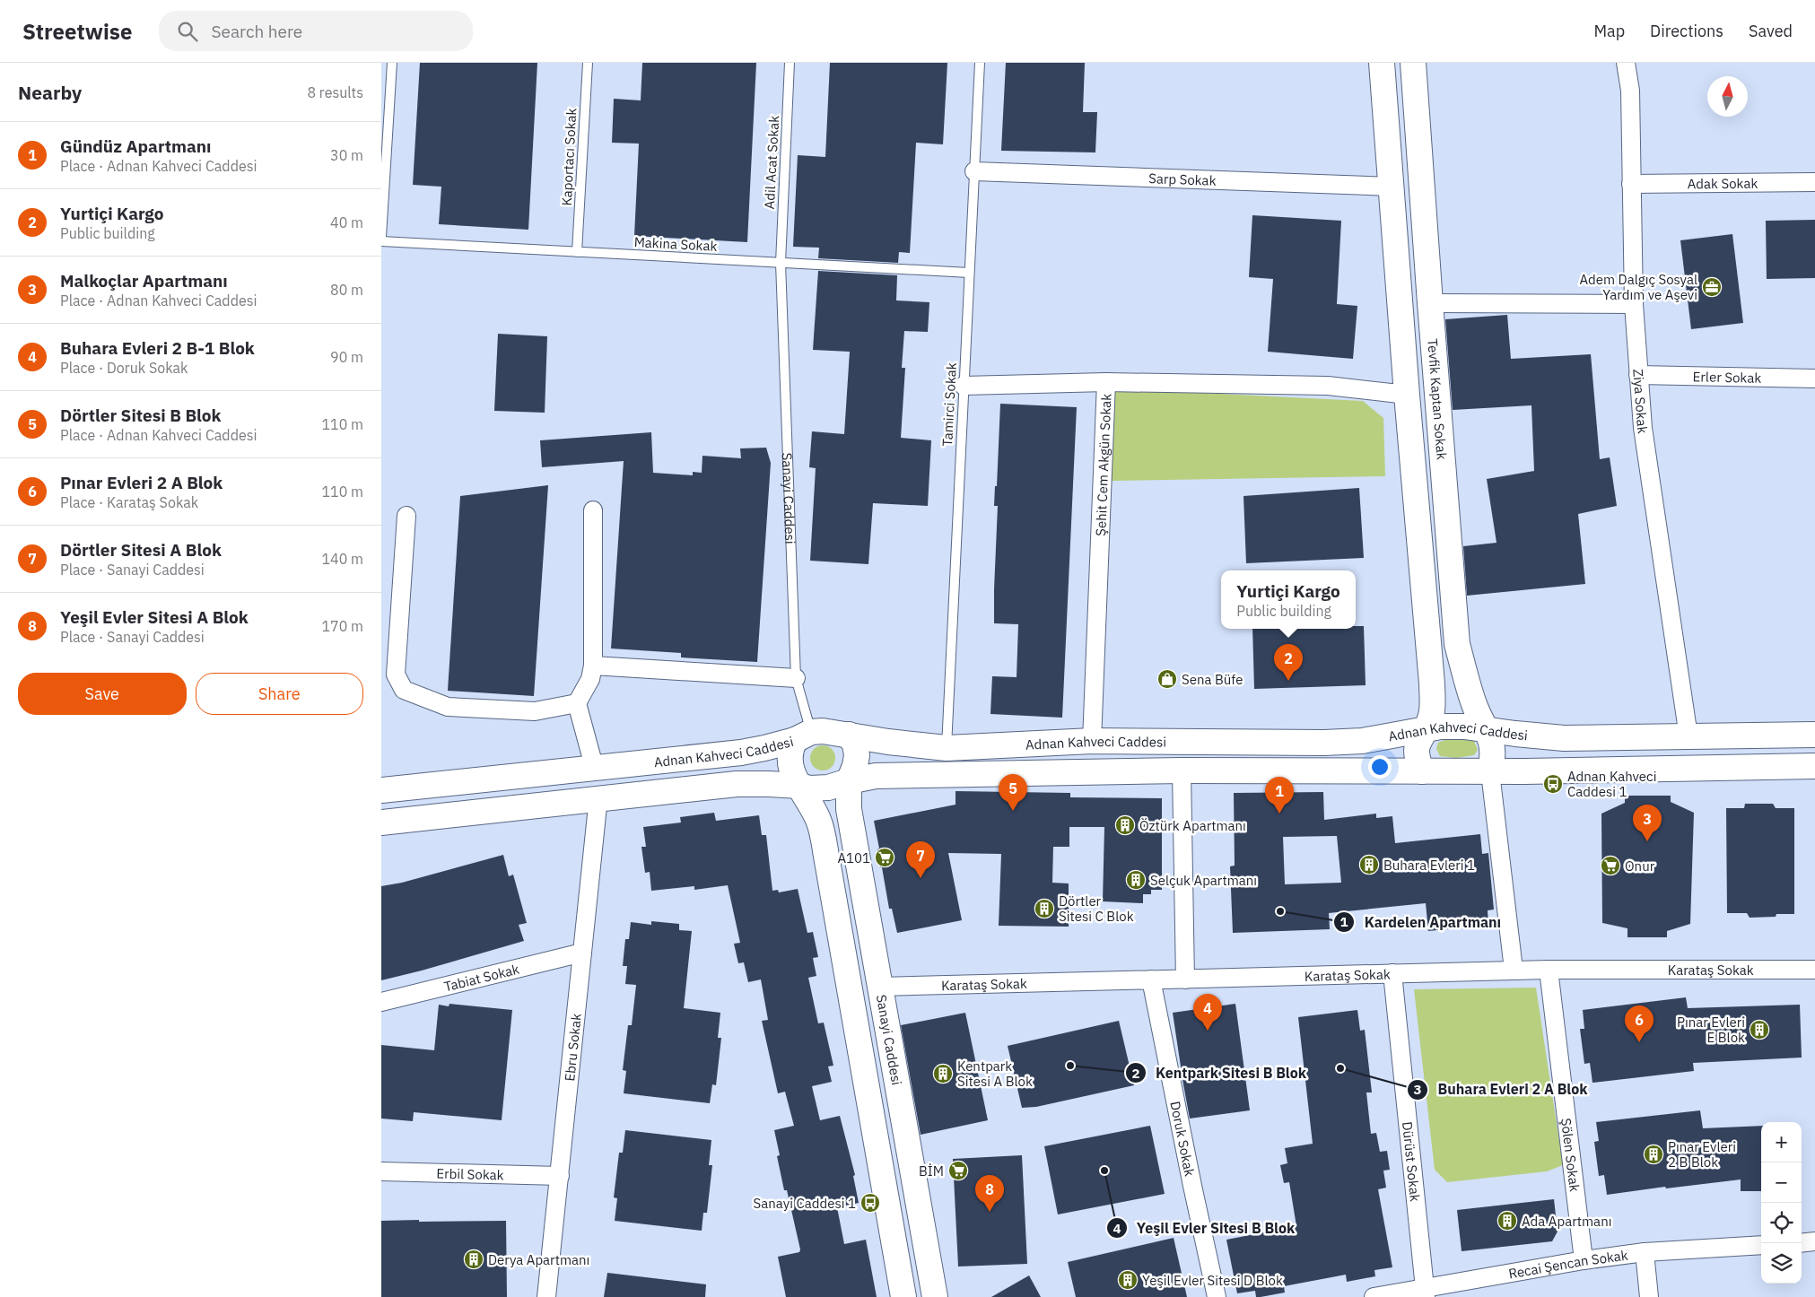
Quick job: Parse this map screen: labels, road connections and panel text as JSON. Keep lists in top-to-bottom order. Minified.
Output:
{"streets":{"main road":["Tevfik Kaptan Sokak","Sanayi Caddesi","Adnan Kahveci Caddesi"],"street":["Sarp Sokak","Adak Sokak","Erler Sokak","Ziya Sokak","Şehit Cem Akgün Sokak","Karataş Sokak","Tabiat Sokak","Ebru Sokak","Doruk Sokak","Şölen Sokak","Dürüst Sokak","Erbil Sokak","Recai Şencan Sokak"],"lane":["Kaportacı Sokak","Adil Acat Sokak","Makina Sokak","Tamirci Sokak"]},"crossings":[["Kaportacı Sokak","Makina Sokak"],["Adil Acat Sokak","Makina Sokak"],["Adil Acat Sokak","Sanayi Caddesi"],["Sarp Sokak","Tamirci Sokak"],["Adak Sokak","Ziya Sokak"],["Makina Sokak","Tamirci Sokak"],["Makina Sokak","Sanayi Caddesi"],["Erler Sokak","Ziya Sokak"],["Tevfik Kaptan Sokak","Adnan Kahveci Caddesi"],["Ziya Sokak","Adnan Kahveci Caddesi"],["Tamirci Sokak","Adnan Kahveci Caddesi"],["Şehit Cem Akgün Sokak","Adnan Kahveci Caddesi"],["Sanayi Caddesi","Adnan Kahveci Caddesi"],["Sanayi Caddesi","Karataş Sokak"],["Karataş Sokak","Doruk Sokak"],["Karataş Sokak","Şölen Sokak"],["Karataş Sokak","Dürüst Sokak"],["Tabiat Sokak","Ebru Sokak"],["Ebru Sokak","Erbil Sokak"],["Şölen Sokak","Recai Şencan Sokak"],["Dürüst Sokak","Recai Şencan Sokak"]],"places":{"office":["Adem Dalgıç Sosyal Yardım ve Aşevi"],"shop":["Sena Büfe"],"bus stop":["Adnan Kahveci Caddesi 1","Sanayi Caddesi 1"],"building":["Öztürk Apartmanı","Buhara Evleri 1","Selçuk Apartmanı","Dörtler Sitesi C Blok","Pınar Evleri E Blok","Kentpark Sitesi A Blok","Pınar Evleri 2 B Blok","Ada Apartmanı","Derya Apartmanı","Yeşil Evler Sitesi D Blok"],"supermarket":["A101","Onur","BİM"],"other":["Kardelen Apartmanı","Kentpark Sitesi B Blok","Buhara Evleri 2 A Blok","Yeşil Evler Sitesi B Blok"]},"north":"top","page":{"header":"Streetwise","search":"Search here","nav":["Map","Directions","Saved"],"heading":["Nearby","8 results"],"list":[{"mark":"1","name":"Gündüz Apartmanı","note":"Place · Adnan Kahveci Caddesi","value":"30 m"},{"mark":"2","name":"Yurtiçi Kargo","note":"Public building","value":"40 m"},{"mark":"3","name":"Malkoçlar Apartmanı","note":"Place · Adnan Kahveci Caddesi","value":"80 m"},{"mark":"4","name":"Buhara Evleri 2 B-1 Blok","note":"Place · Doruk Sokak","value":"90 m"},{"mark":"5","name":"Dörtler Sitesi B Blok","note":"Place · Adnan Kahveci Caddesi","value":"110 m"},{"mark":"6","name":"Pınar Evleri 2 A Blok","note":"Place · Karataş Sokak","value":"110 m"},{"mark":"7","name":"Dörtler Sitesi A Blok","note":"Place · Sanayi Caddesi","value":"140 m"},{"mark":"8","name":"Yeşil Evler Sitesi A Blok","note":"Place · Sanayi Caddesi","value":"170 m"}],"popup":["Yurtiçi Kargo","Public building"],"pins":["2","5","1","3","7","4","6","8"],"buttons":["Save","Share"],"map_buttons":["+","−"]}}
